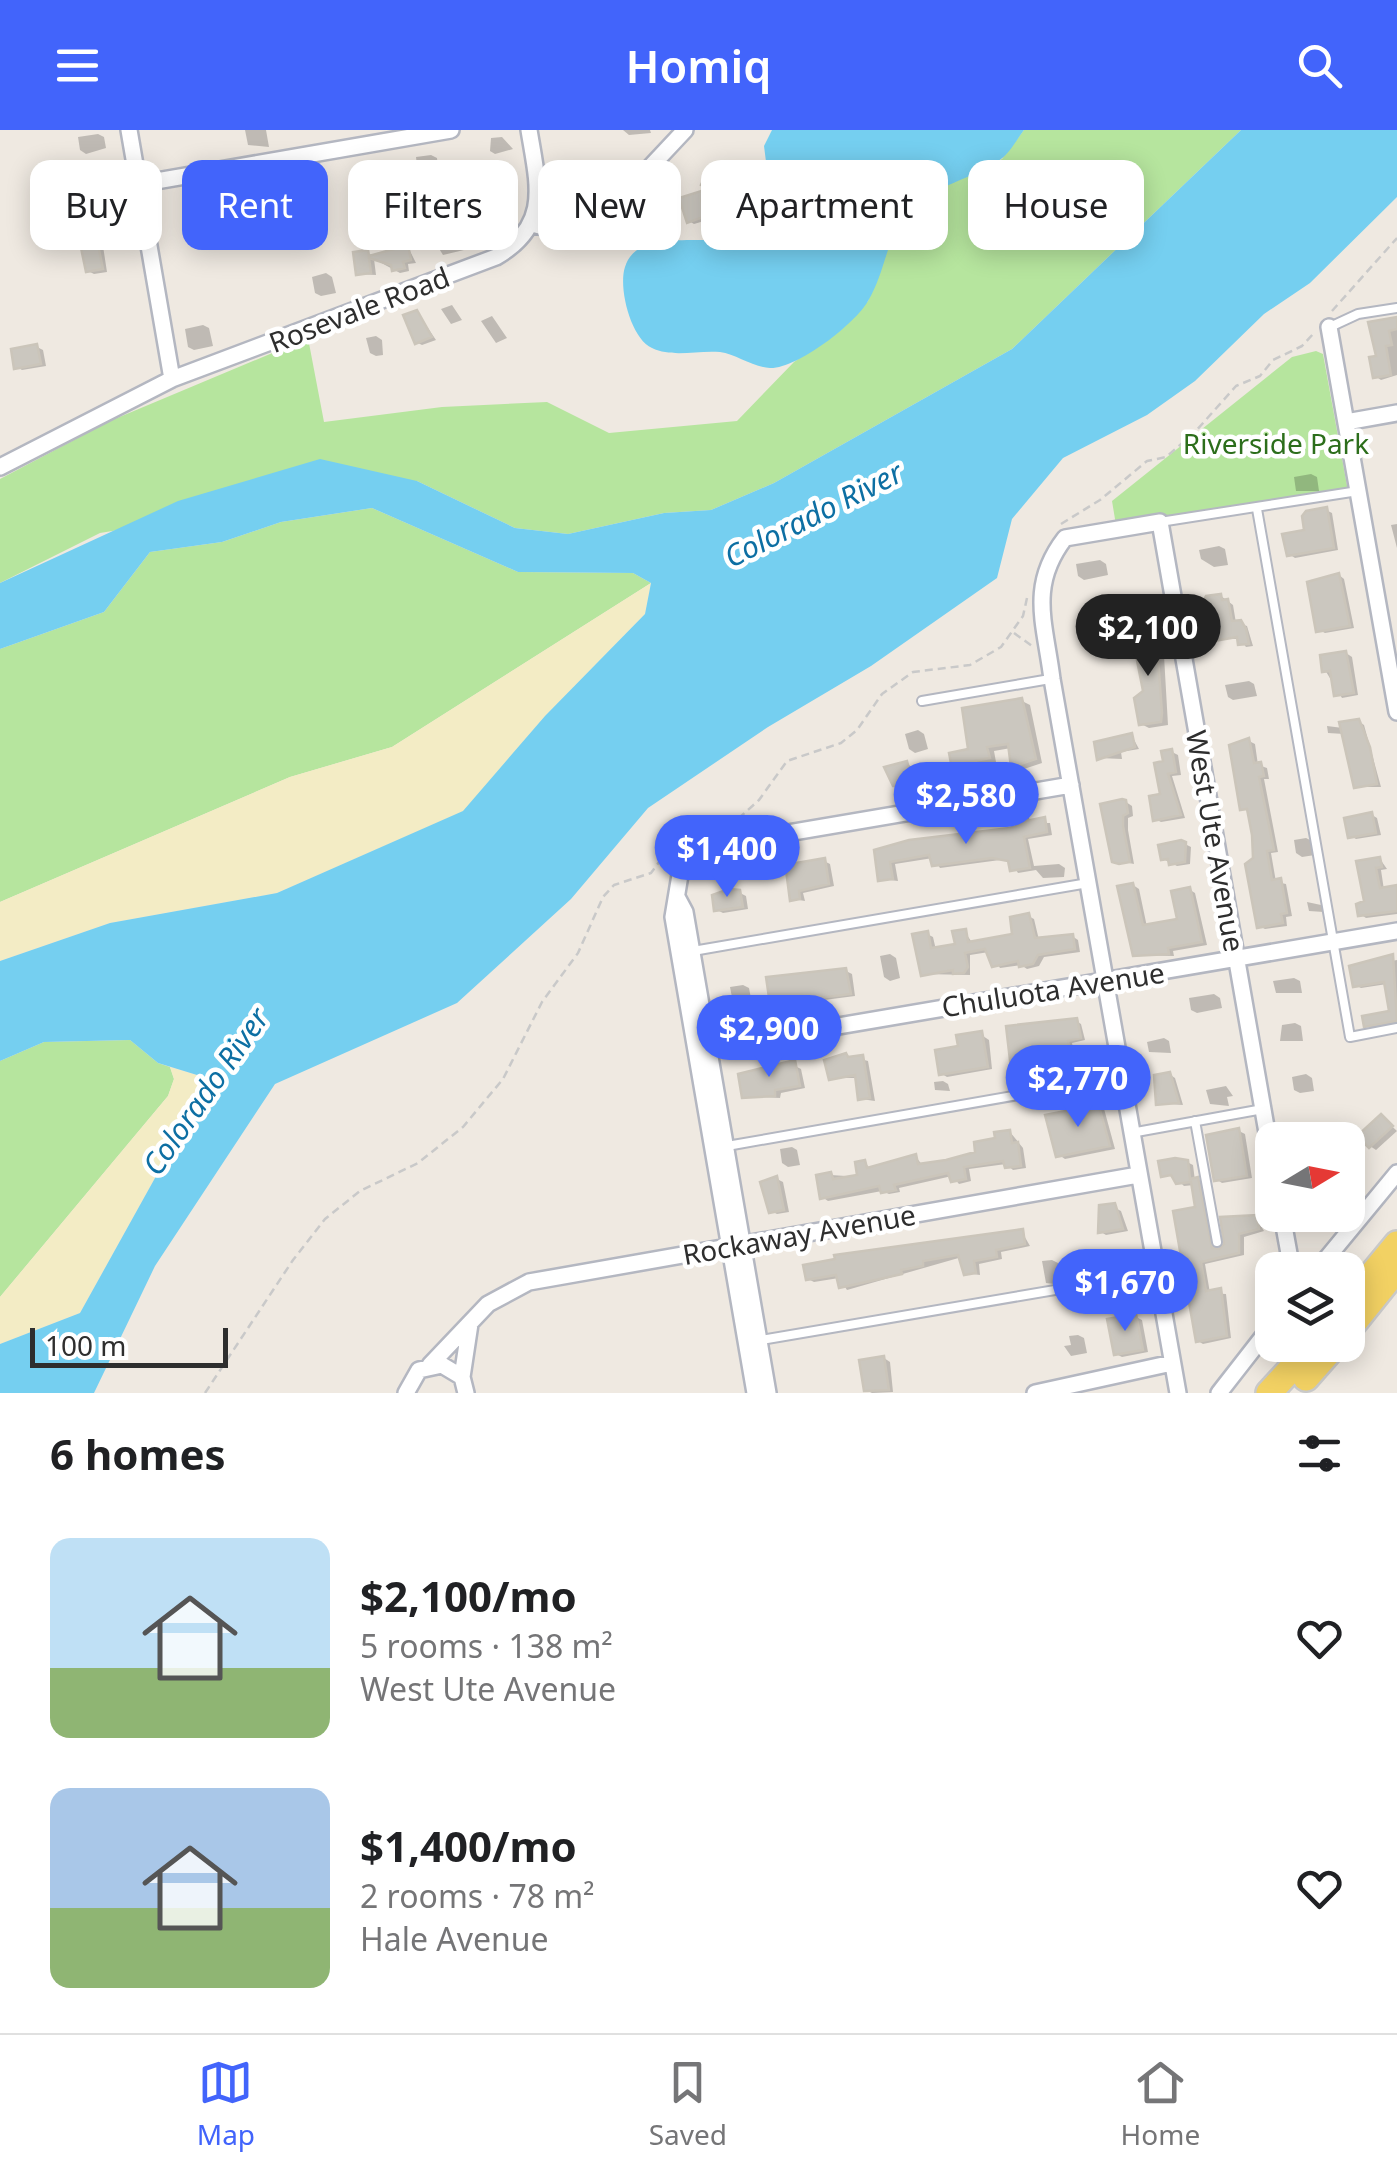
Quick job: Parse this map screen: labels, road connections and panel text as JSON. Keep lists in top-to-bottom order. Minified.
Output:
{"streets":{"street":["Rosevale Road","West Ute Avenue","Chuluota Avenue","Rockaway Avenue"]},"crossings":[["West Ute Avenue","Chuluota Avenue"]],"water":["Colorado River"],"parks":["Riverside Park"],"scale_bar":"100 m","north":"right","page":{"header":"Homiq","chip":["Buy","Rent","Filters","New","Apartment","House"],"price":["$2,100","$2,580","$1,400","$2,900","$2,770","$1,670"],"scale":"100 m","heading":"6 homes","list":[{"name":"$2,100/mo","note":"5 rooms · 138 m² · West Ute Avenue"},{"name":"$1,400/mo","note":"2 rooms · 78 m² · Hale Avenue"}],"tabs":["Map","Saved","Home"]}}
